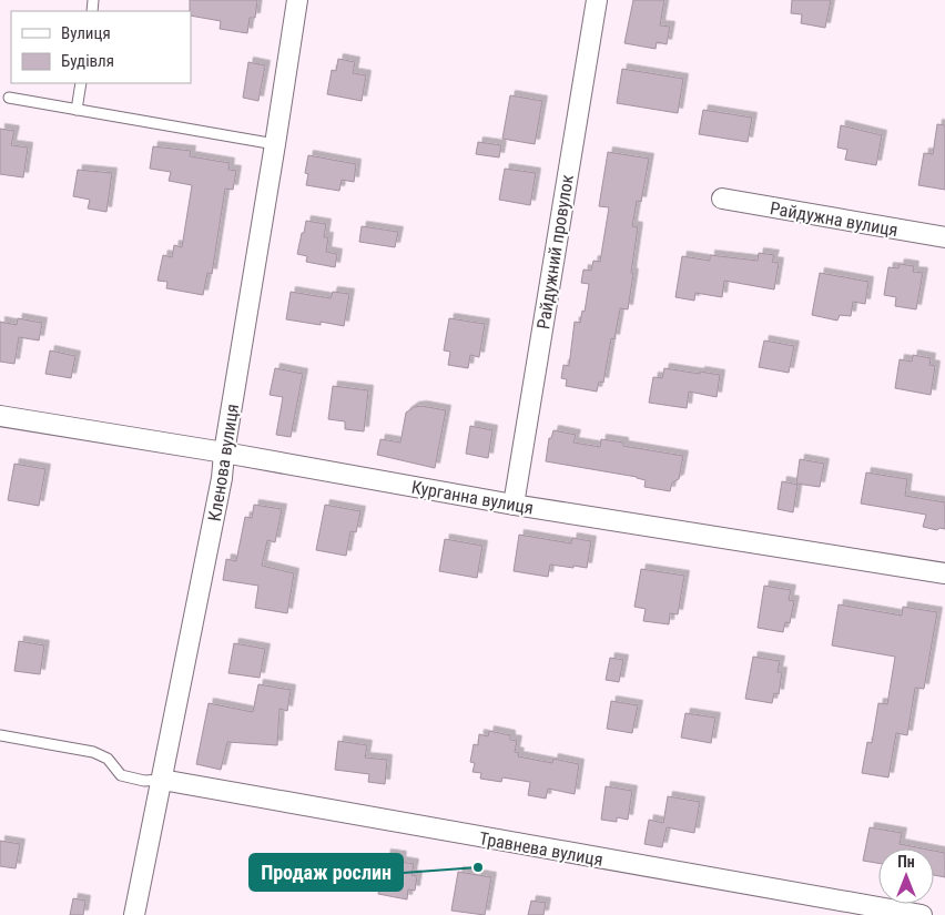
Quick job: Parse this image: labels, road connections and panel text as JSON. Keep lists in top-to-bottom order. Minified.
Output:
{"streets":{"street":["Райдужна вулиця","Райдужний провулок","Кленова вулиця","Курганна вулиця","Травнева вулиця"]},"crossings":[["Райдужний провулок","Курганна вулиця"],["Кленова вулиця","Курганна вулиця"],["Кленова вулиця","Травнева вулиця"]],"places":["Продаж рослин"],"legend":["Вулиця","Будівля"],"north":"top"}
